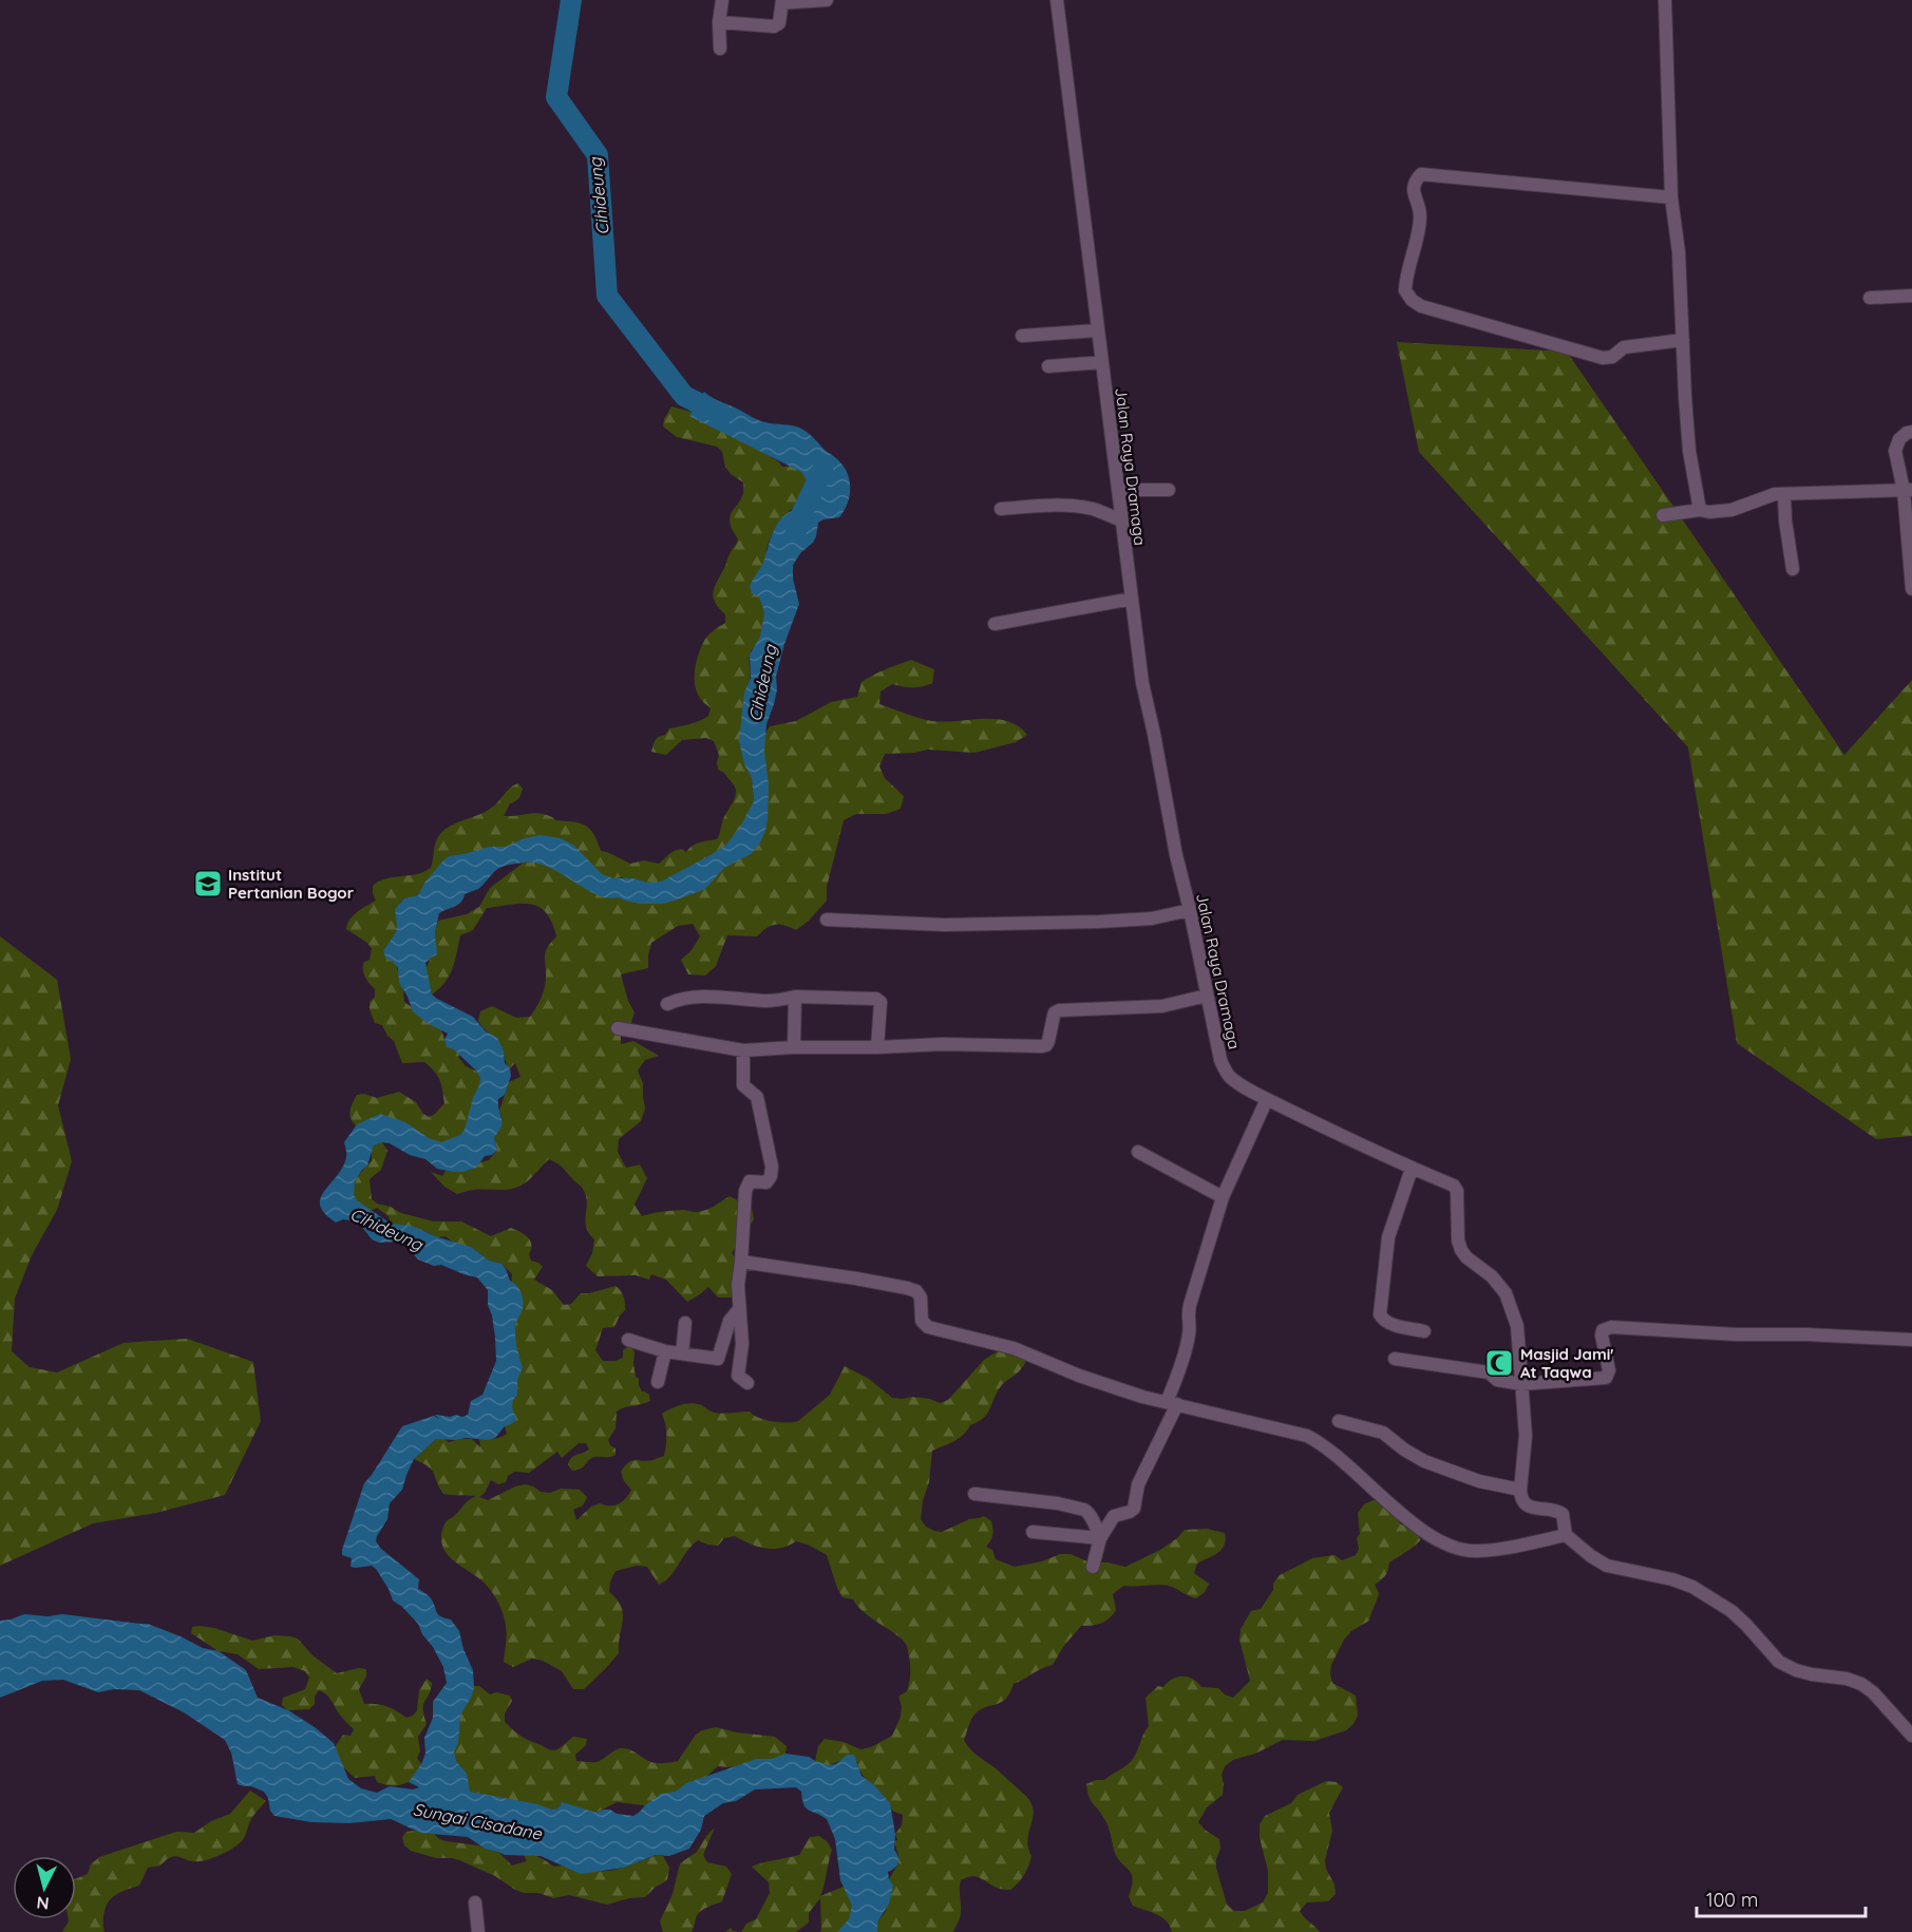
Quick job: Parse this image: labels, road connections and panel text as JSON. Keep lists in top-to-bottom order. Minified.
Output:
{"streets":{"street":["Jalan Raya Dramaga"]},"water":["Cihideung","Sungai Cisadane"],"places":{"school or university":["Institut Pertanian Bogor"],"mosque":["Masjid Jami' At Taqwa"]},"scale_bar":"100 m","north":"bottom"}
